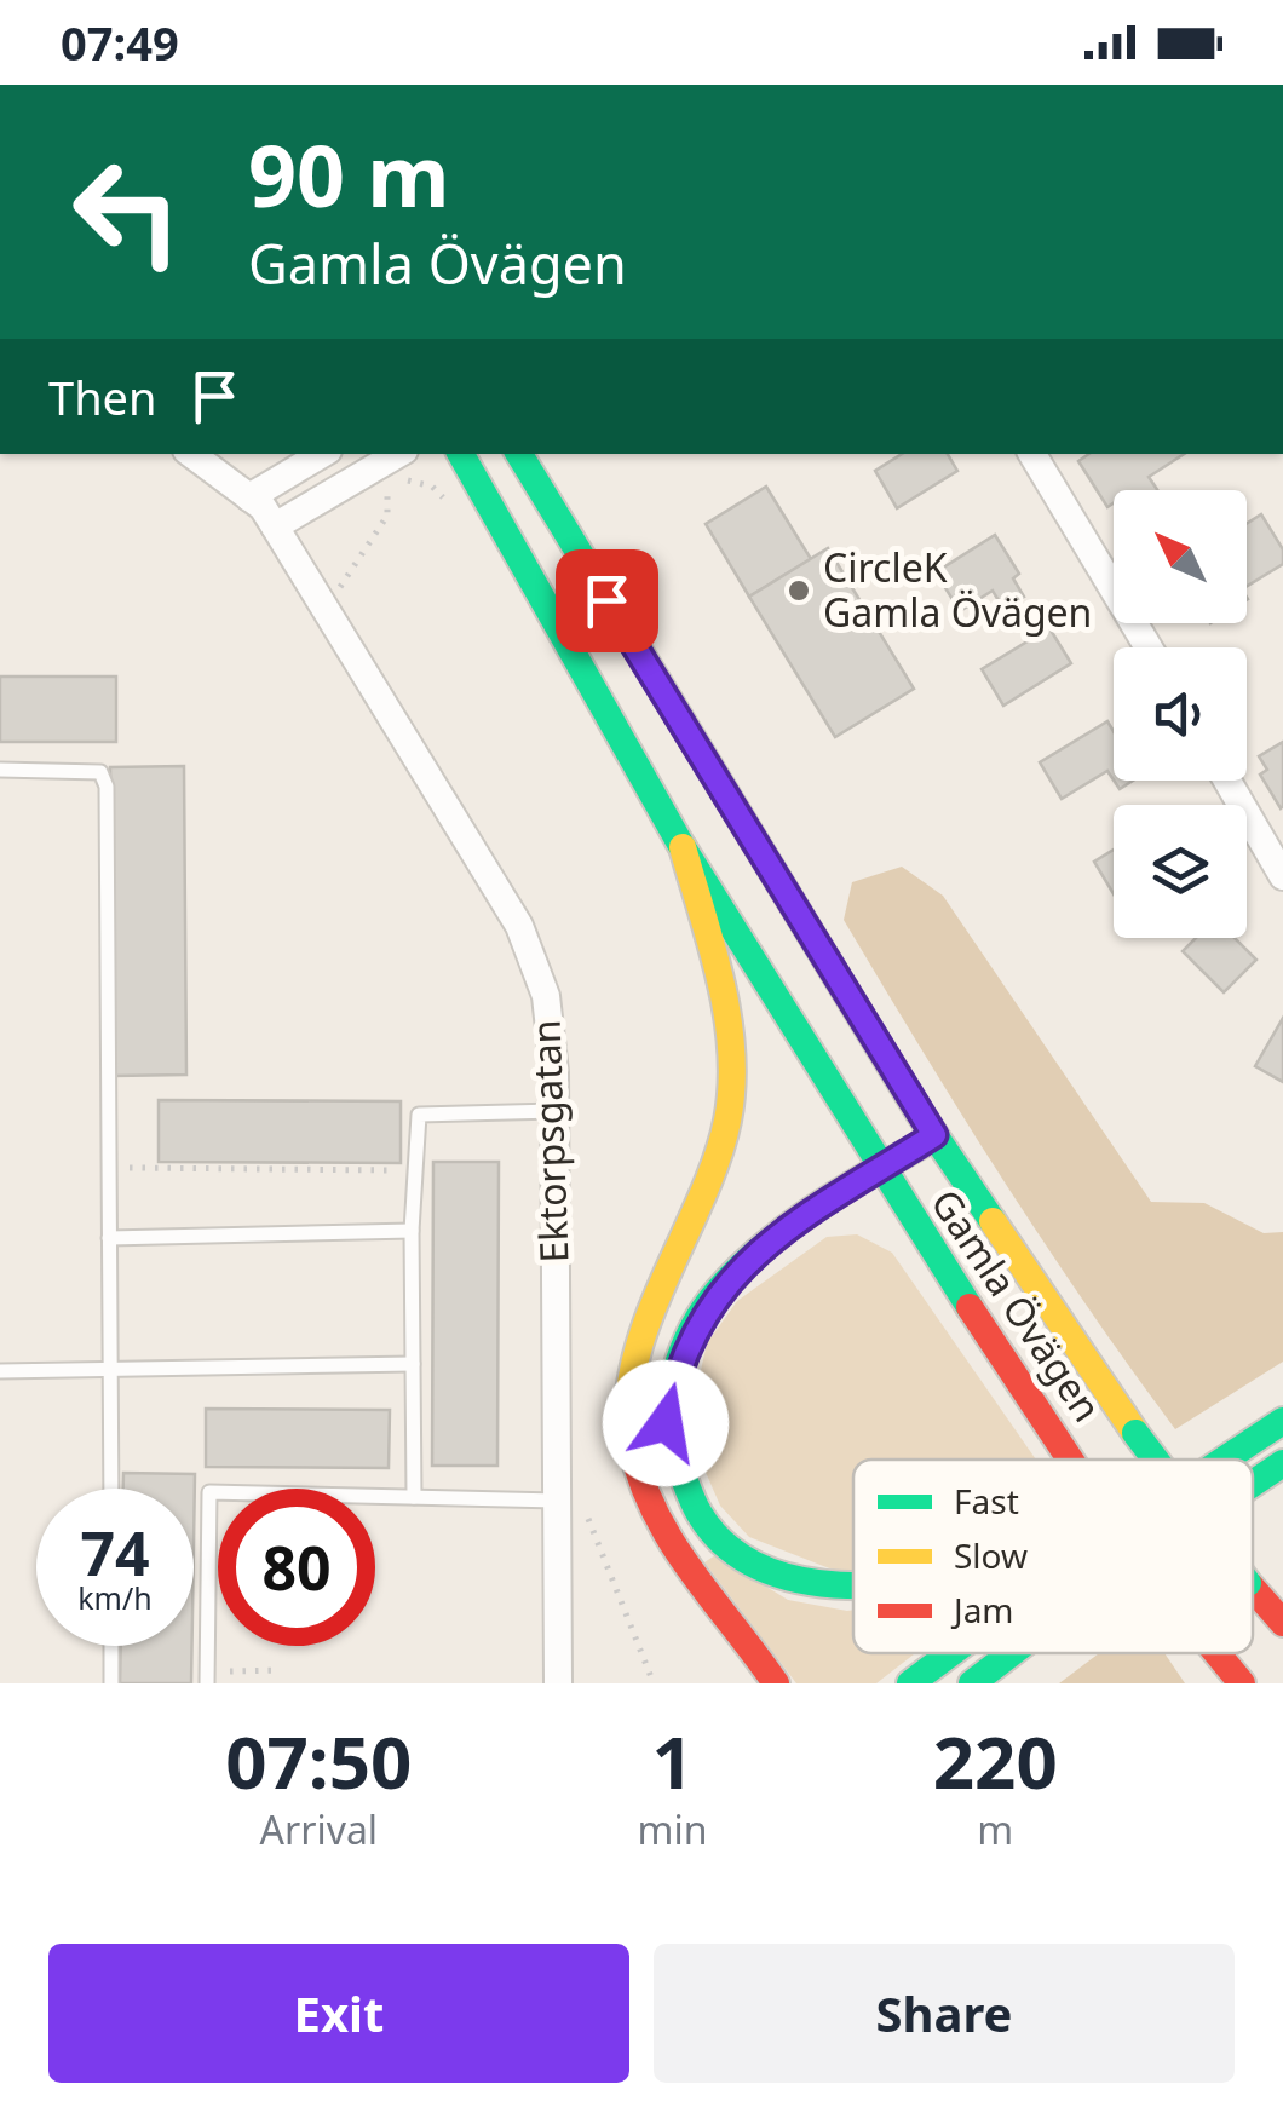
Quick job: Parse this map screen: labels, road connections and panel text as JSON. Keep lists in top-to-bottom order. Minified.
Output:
{"streets":{"main road":["Gamla Övägen"],"street":["Ektorpsgatan"]},"places":["CircleK Gamla Övägen"],"legend":["Fast","Slow","Jam"],"north":"top left","page":{"status":"07:49","turn":["90 m","Gamla Övägen"],"then":"Then","speed":"74 km/h","limit":"80","eta":["07:50","Arrival","1","min","220","m"],"buttons":["Exit","Share"]}}
